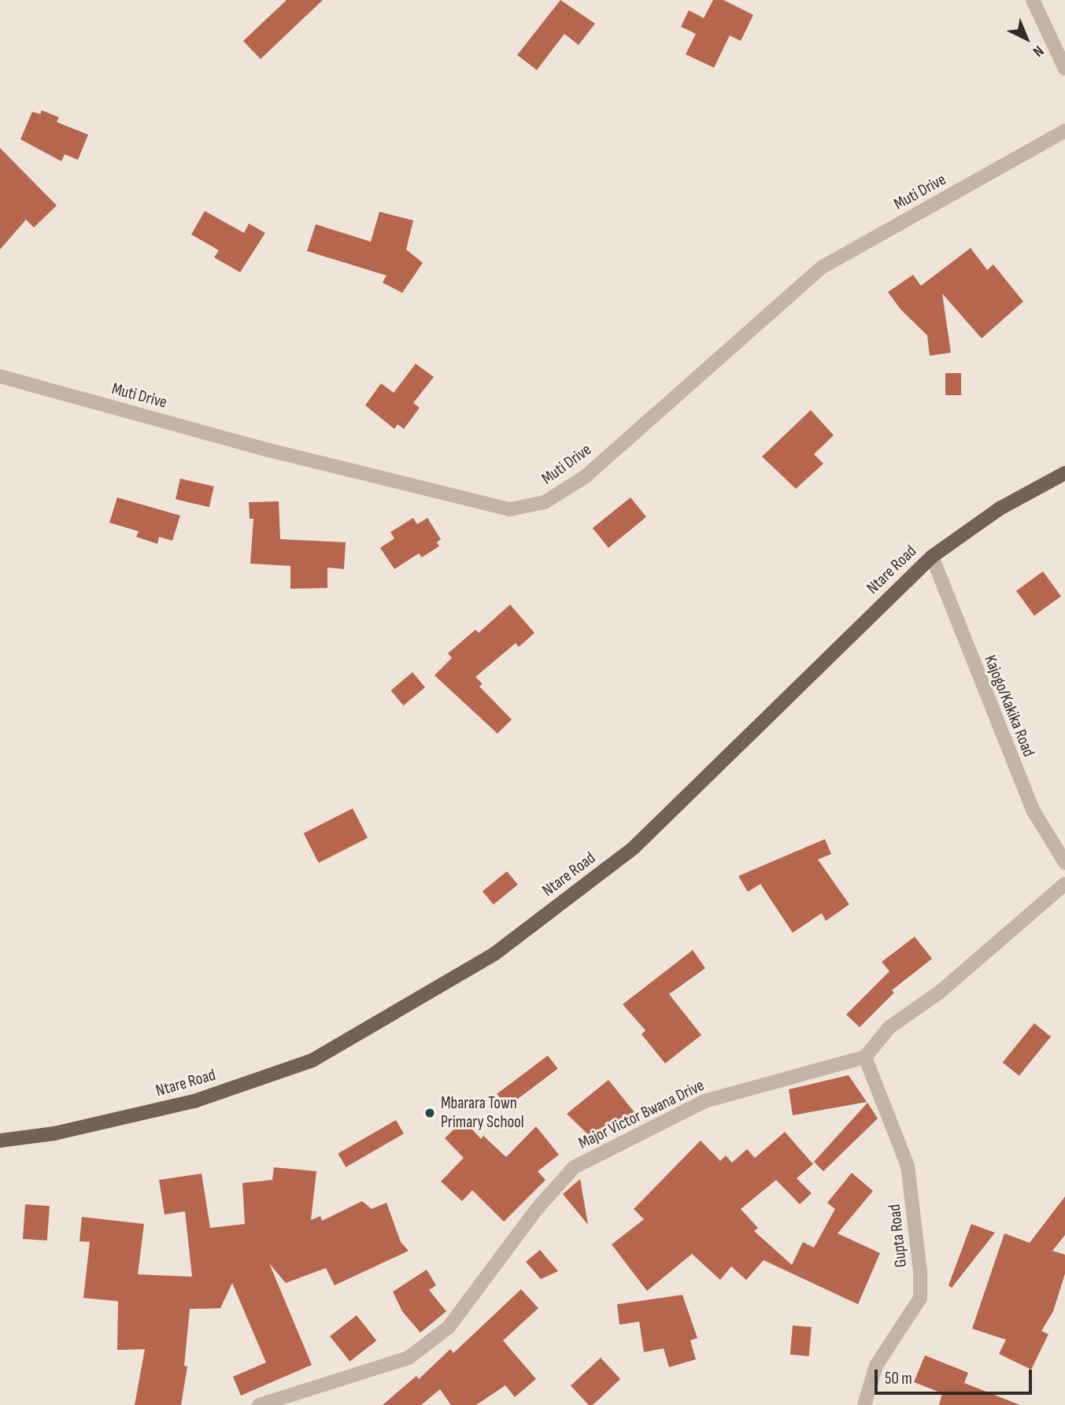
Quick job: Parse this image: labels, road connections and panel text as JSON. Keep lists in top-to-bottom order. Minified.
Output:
{"streets":{"main road":["Ntare Road"],"street":["Muti Drive","Kajogo/Kakika Road","Major Victor Bwana Drive","Gupta Road"]},"crossings":[["Ntare Road","Kajogo/Kakika Road"],["Major Victor Bwana Drive","Gupta Road"]],"places":["Mbarara Town Primary School"],"scale_bar":"50 m","north":"bottom right"}
